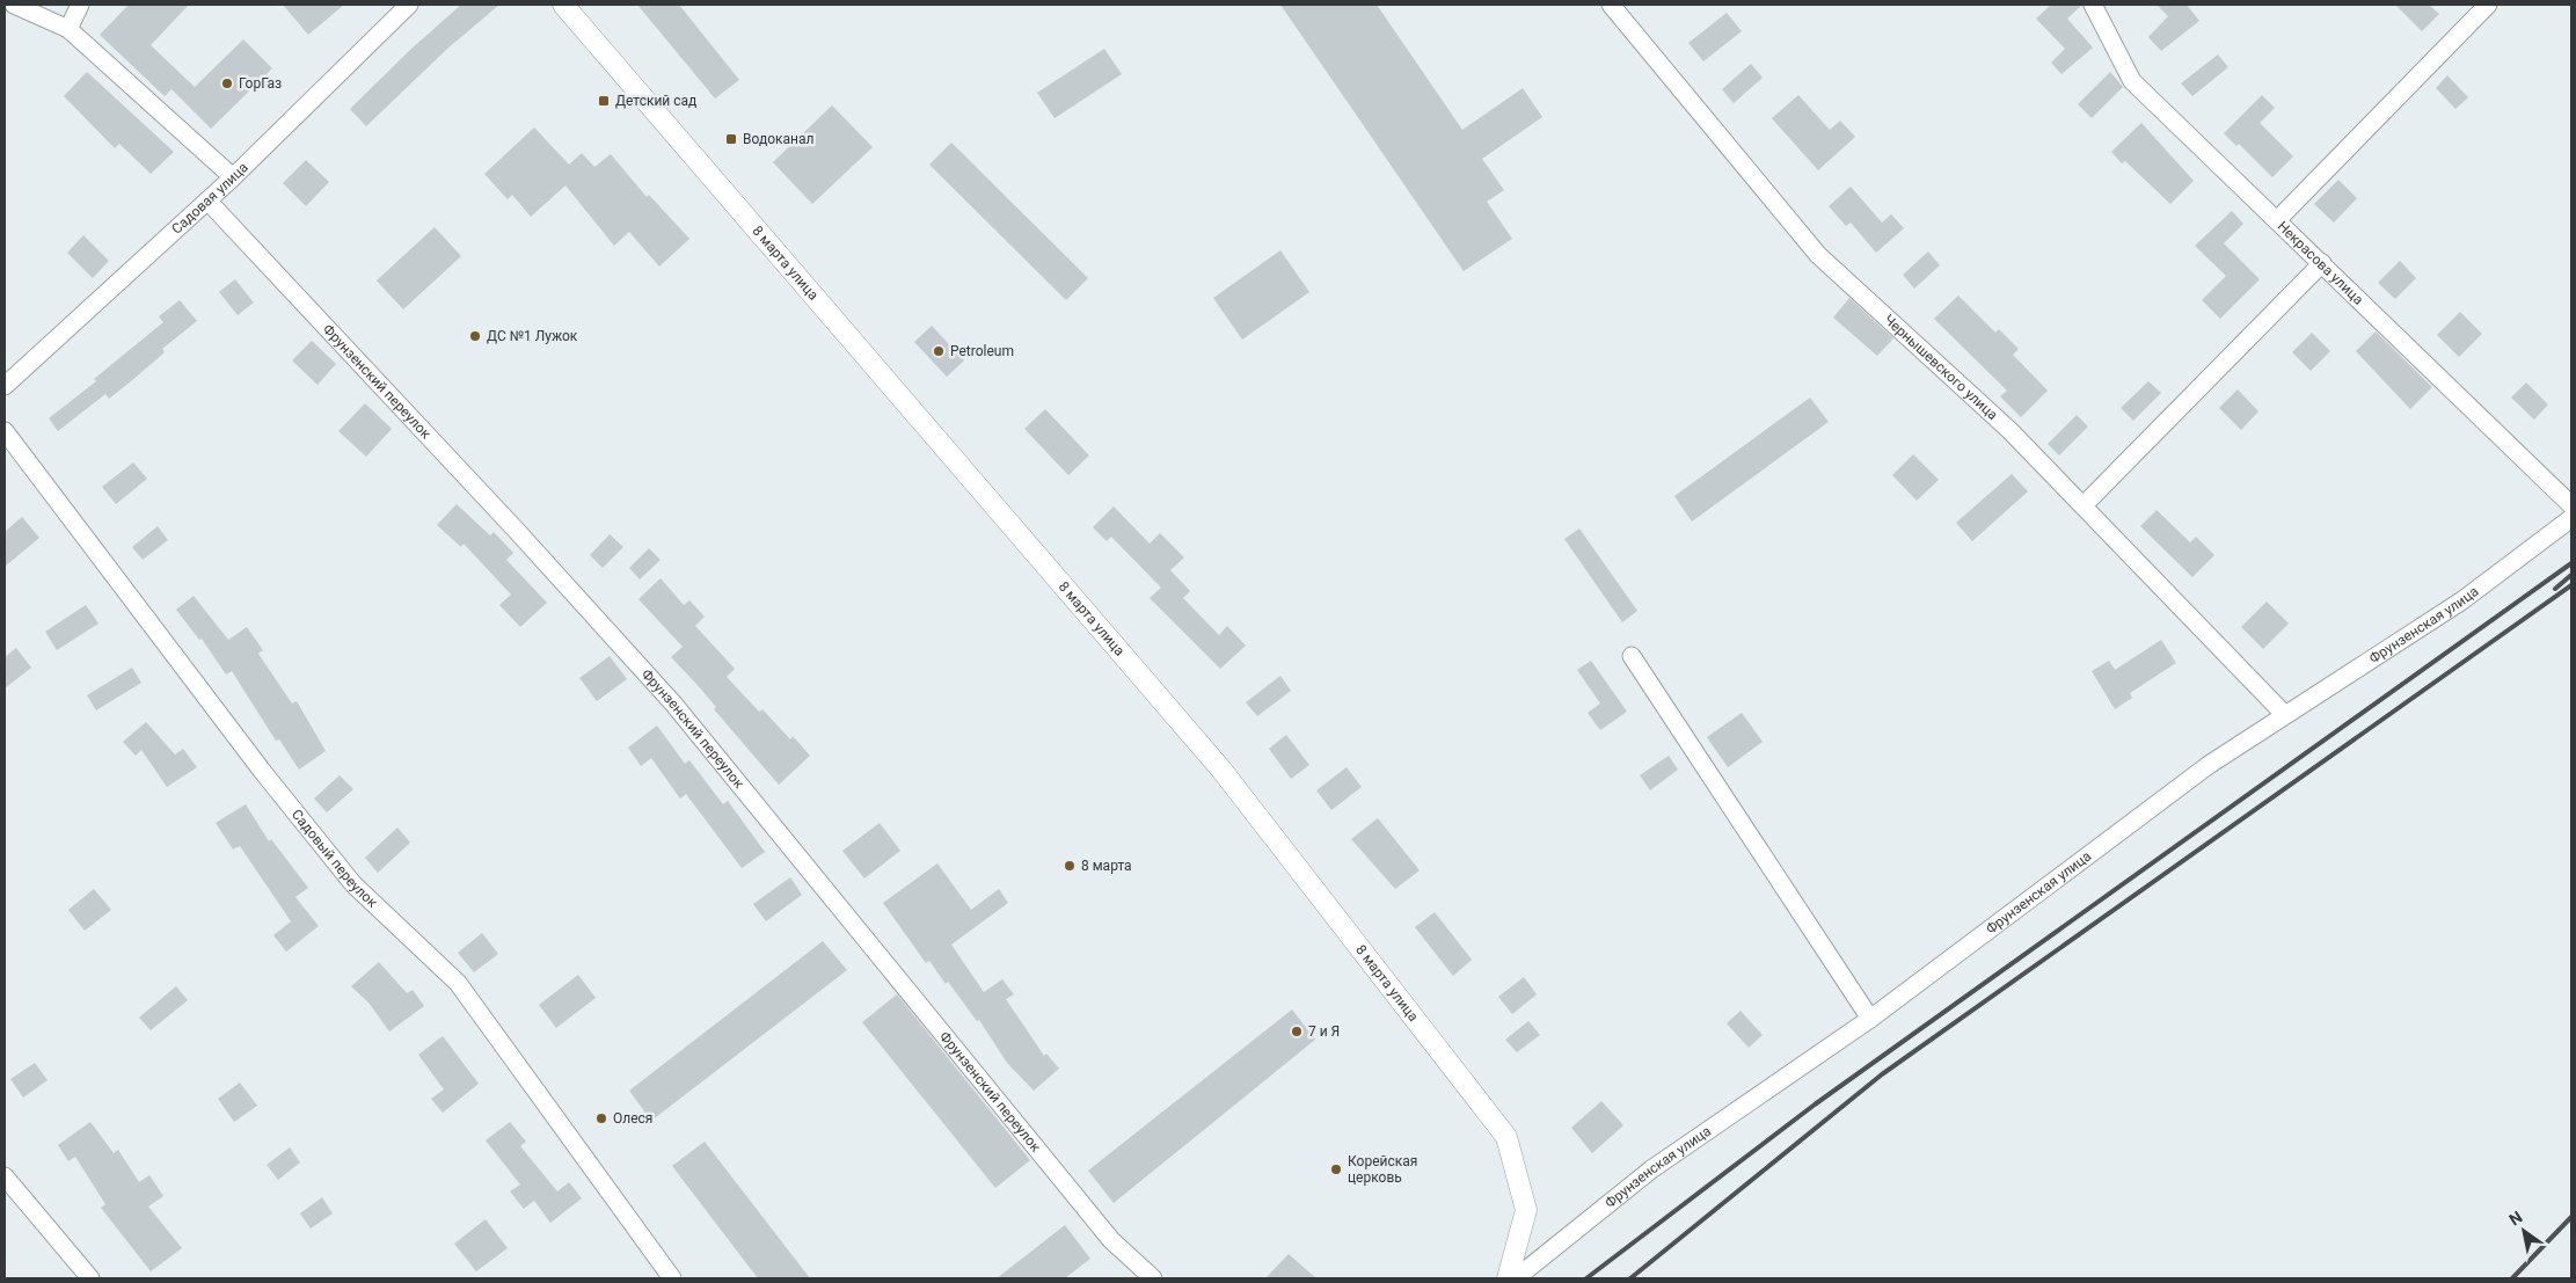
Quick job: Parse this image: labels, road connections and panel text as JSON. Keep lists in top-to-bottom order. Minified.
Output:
{"streets":{"street":["Садовая улица","Некрасова улица","8 марта улица","Чернышевского улица","Фрунзенский переулок","Фрунзенская улица","Садовый переулок"]},"crossings":[["Садовая улица","Фрунзенский переулок"],["Чернышевского улица","Фрунзенская улица"]],"places":{"other":["ГорГаз","ДС №1 Лужок","Petroleum","8 марта","7 и Я","Олеся","Корейская церковь"],"transit":["Детский сад","Водоканал"]},"north":"top left"}
